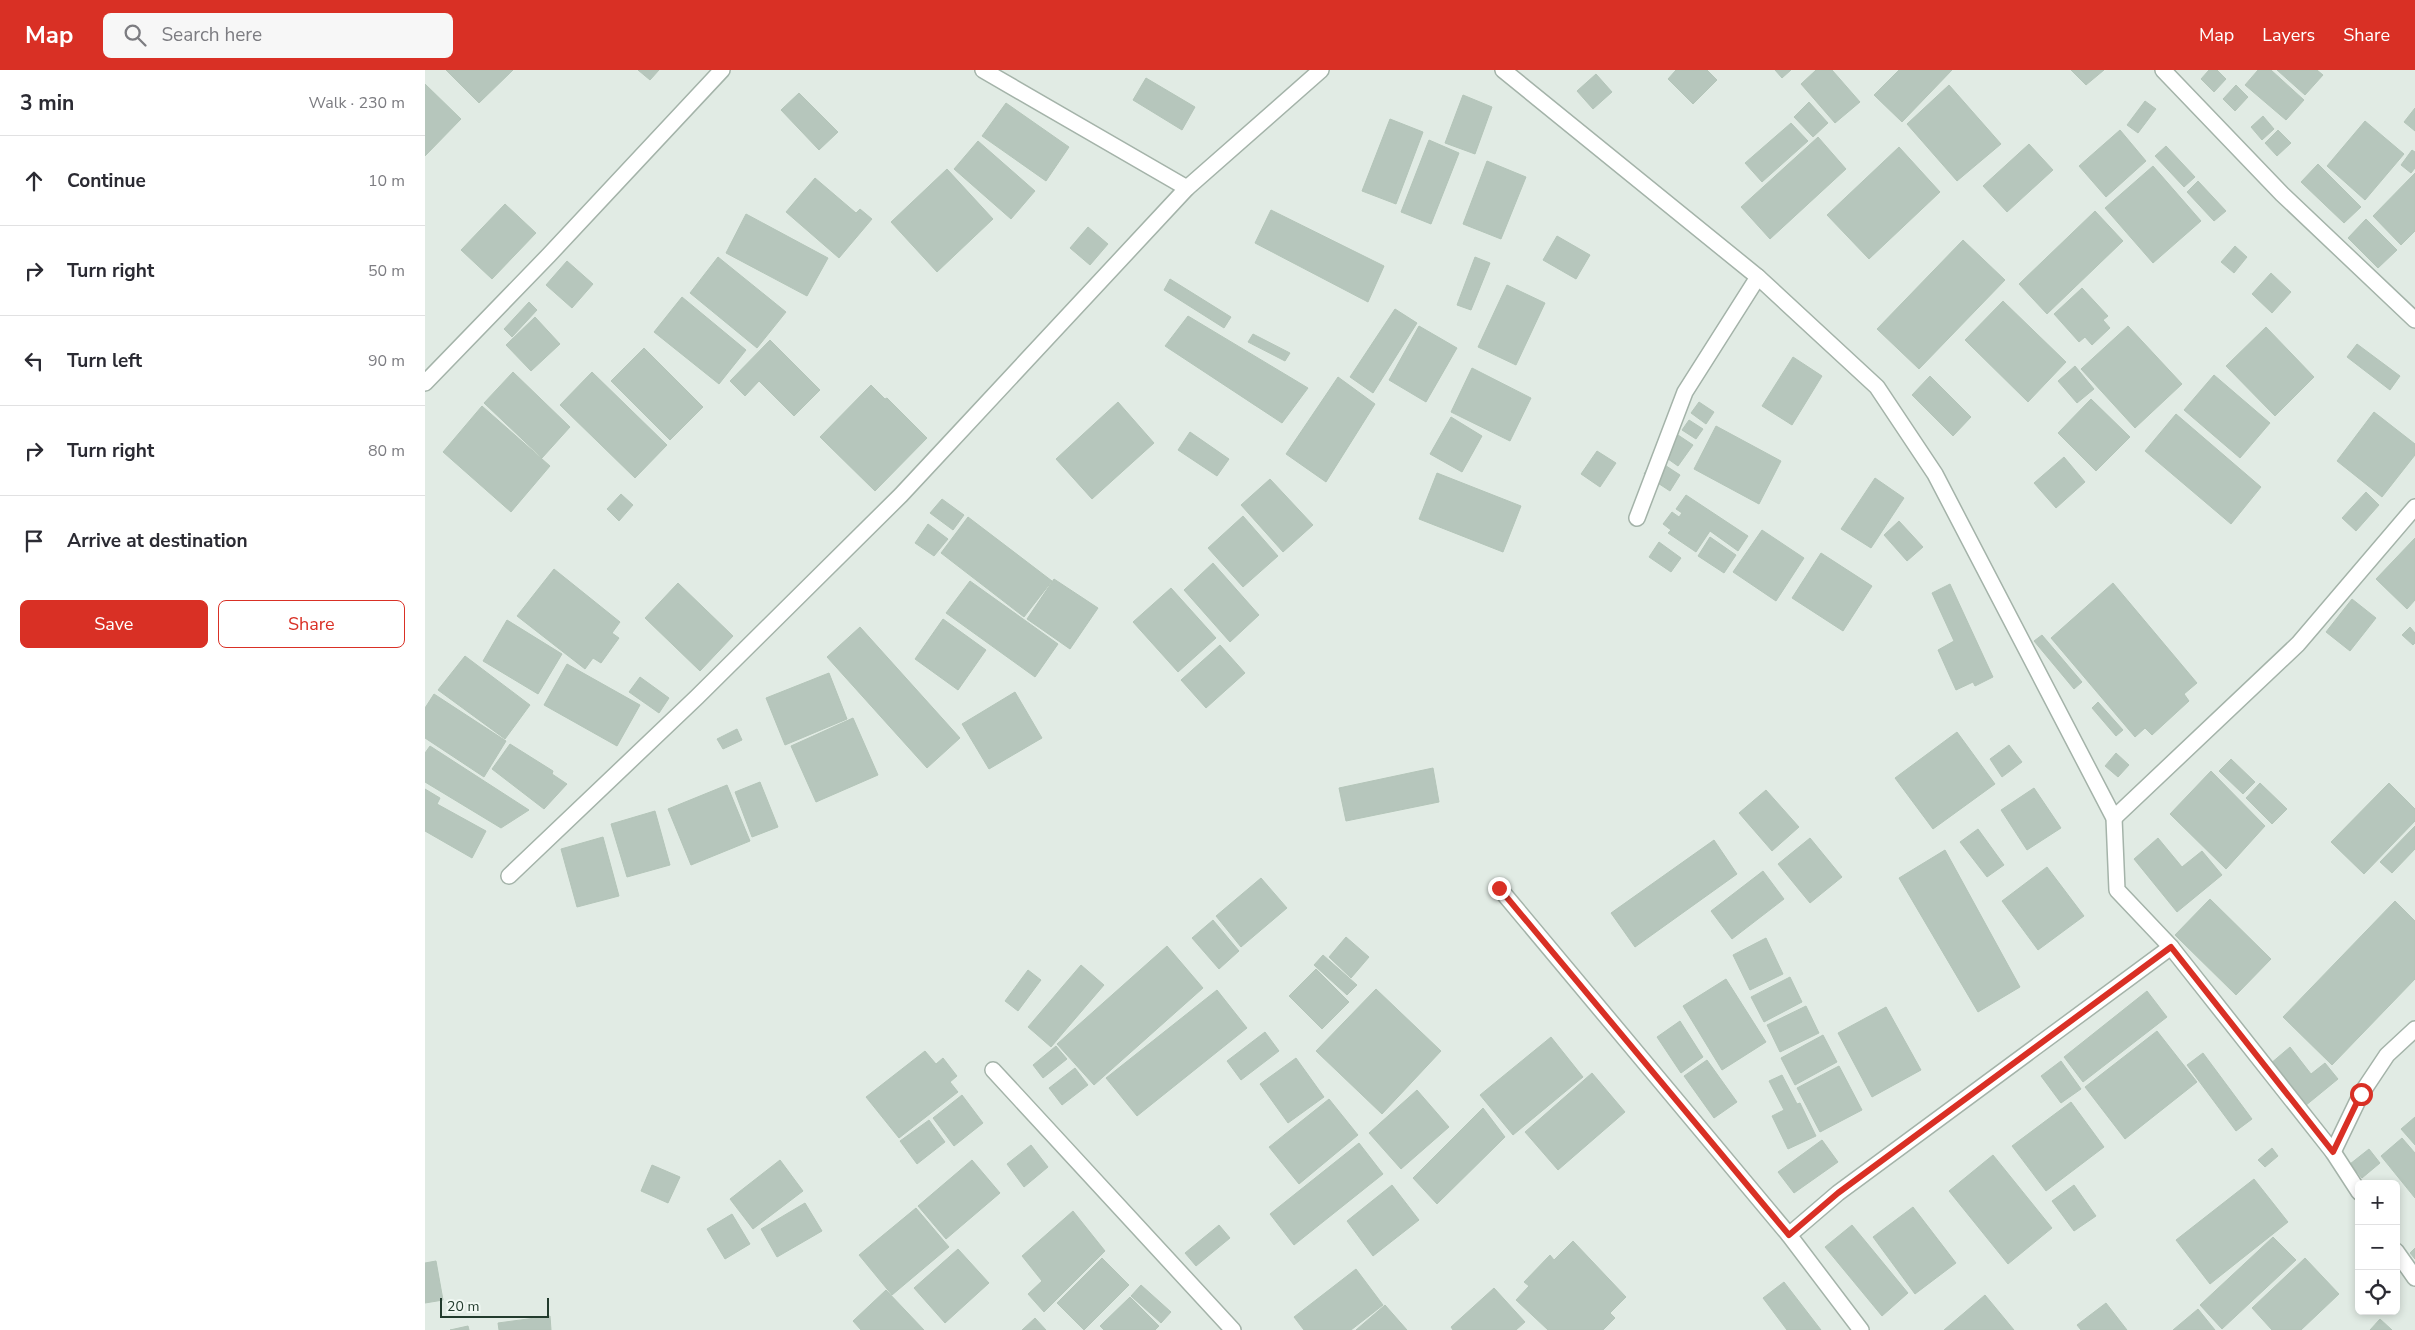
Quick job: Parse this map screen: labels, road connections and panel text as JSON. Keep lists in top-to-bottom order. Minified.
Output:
{"scale_bar":"20 m","page":{"header":"Map","search":"Search here","nav":["Map","Layers","Share"],"heading":["3 min","Walk · 230 m"],"list":[["Continue","10 m"],["Turn right","50 m"],["Turn left","90 m"],["Turn right","80 m"],"Arrive at destination"],"buttons":["Save","Share"],"map_buttons":["+","−"],"scale":"20 m"}}
